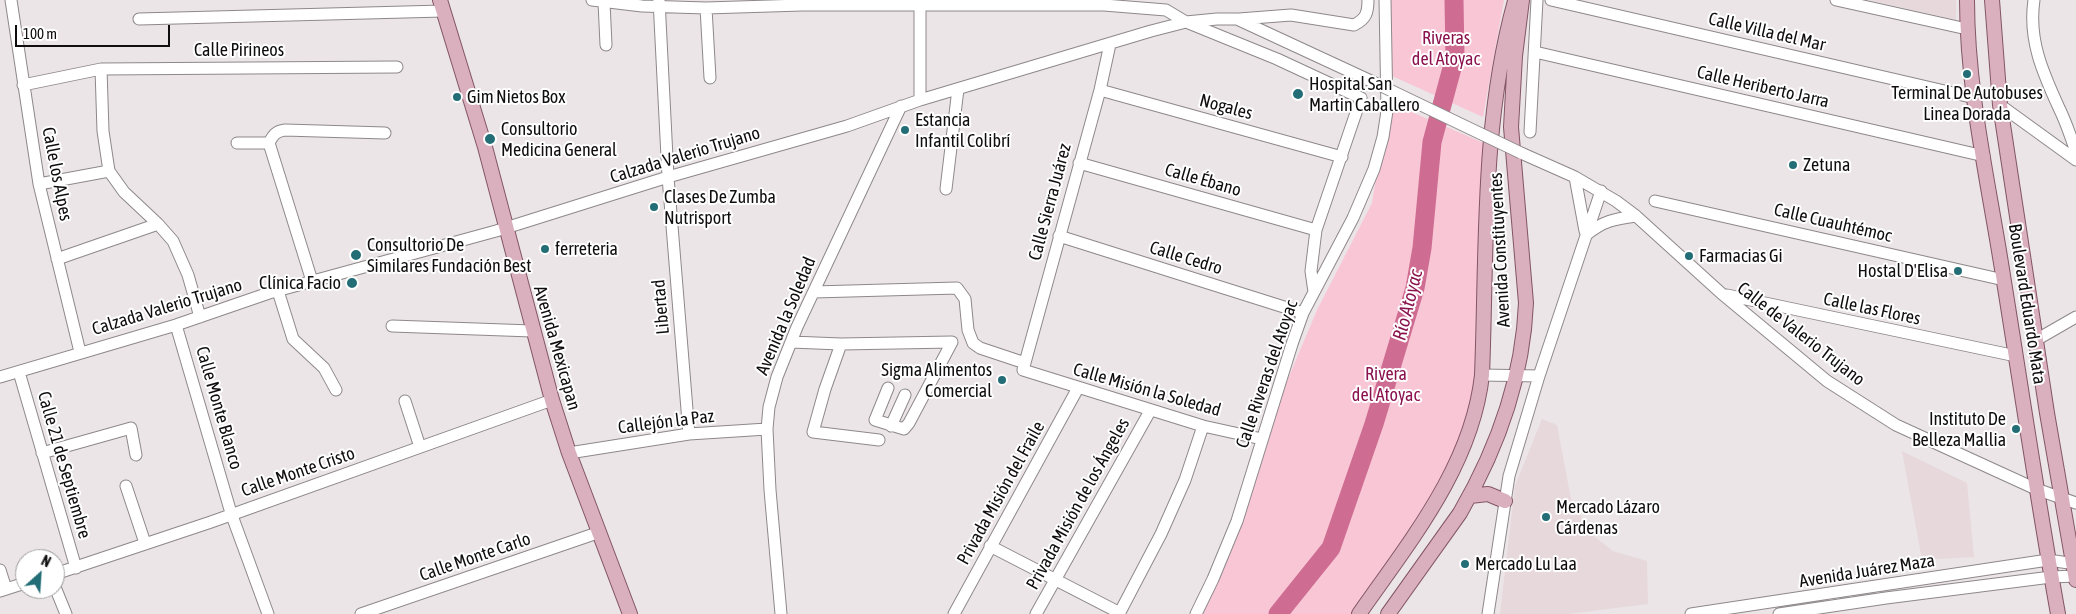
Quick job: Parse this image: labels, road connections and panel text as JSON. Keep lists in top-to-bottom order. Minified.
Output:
{"streets":{"main road":["Avenida Constituyentes","Boulevard Eduardo Mata","Avenida Mexicapan"],"street":["Calle Villa del Mar","Calle Pirineos","Calle Heriberto Jarra","Nogales","Calzada Valerio Trujano","Calle los Alpes","Calle Ébano","Calle Sierra Juárez","Calle Cuauhtémoc","Calle Cedro","Libertad","Calle las Flores","Avenida la Soledad","Calle de Valerio Trujano","Calle Riveras del Atoyac","Calle Misión la Soledad","Calle Monte Blanco","Callejón la Paz","Calle 21 de Septiembre","Calle Monte Cristo","Privada Misión del Fraile","Privada Misión de los Ángeles","Calle Monte Carlo","Avenida Juárez Maza"]},"crossings":[["Calle Villa del Mar","Boulevard Eduardo Mata"],["Calle Pirineos","Calle los Alpes"],["Calle Heriberto Jarra","Boulevard Eduardo Mata"],["Nogales","Calle Sierra Juárez"],["Calzada Valerio Trujano","Calle los Alpes"],["Calzada Valerio Trujano","Calle Sierra Juárez"],["Calzada Valerio Trujano","Libertad"],["Calzada Valerio Trujano","Avenida la Soledad"],["Calzada Valerio Trujano","Calle de Valerio Trujano"],["Calzada Valerio Trujano","Avenida Mexicapan"],["Calzada Valerio Trujano","Calle Monte Blanco"],["Calzada Valerio Trujano","Calle 21 de Septiembre"],["Calle Ébano","Calle Sierra Juárez"],["Calle Sierra Juárez","Calle Cedro"],["Calle Sierra Juárez","Calle Misión la Soledad"],["Calle Cuauhtémoc","Boulevard Eduardo Mata"],["Calle Cedro","Calle Riveras del Atoyac"],["Boulevard Eduardo Mata","Calle las Flores"],["Boulevard Eduardo Mata","Calle de Valerio Trujano"],["Boulevard Eduardo Mata","Avenida Juárez Maza"],["Libertad","Callejón la Paz"],["Calle las Flores","Calle de Valerio Trujano"],["Avenida la Soledad","Calle Misión la Soledad"],["Avenida la Soledad","Callejón la Paz"],["Avenida Mexicapan","Callejón la Paz"],["Avenida Mexicapan","Calle Monte Cristo"],["Avenida Mexicapan","Calle Monte Carlo"],["Calle Riveras del Atoyac","Calle Misión la Soledad"],["Calle Misión la Soledad","Privada Misión del Fraile"],["Calle Misión la Soledad","Privada Misión de los Ángeles"],["Calle Monte Blanco","Calle Monte Cristo"],["Calle 21 de Septiembre","Calle Monte Cristo"]],"water":["Río Atoyac"],"parks":["Riveras del Atoyac","Rivera del Atoyac"],"places":["Terminal De Autobuses Linea Dorada","Hospital San Martin Caballero","Gim Nietos Box","Estancia Infantil Colibrí","Consultorio Medicina General","Zetuna","Clases De Zumba Nutrisport","ferreteria","Consultorio De Similares Fundación Best","Farmacias Gi","Hostal D'Elisa","Clínica Facio","Sigma Alimentos Comercial","Instituto De Belleza Mallia","Mercado Lázaro Cárdenas","Mercado Lu Laa"],"scale_bar":"100 m","north":"top right"}
